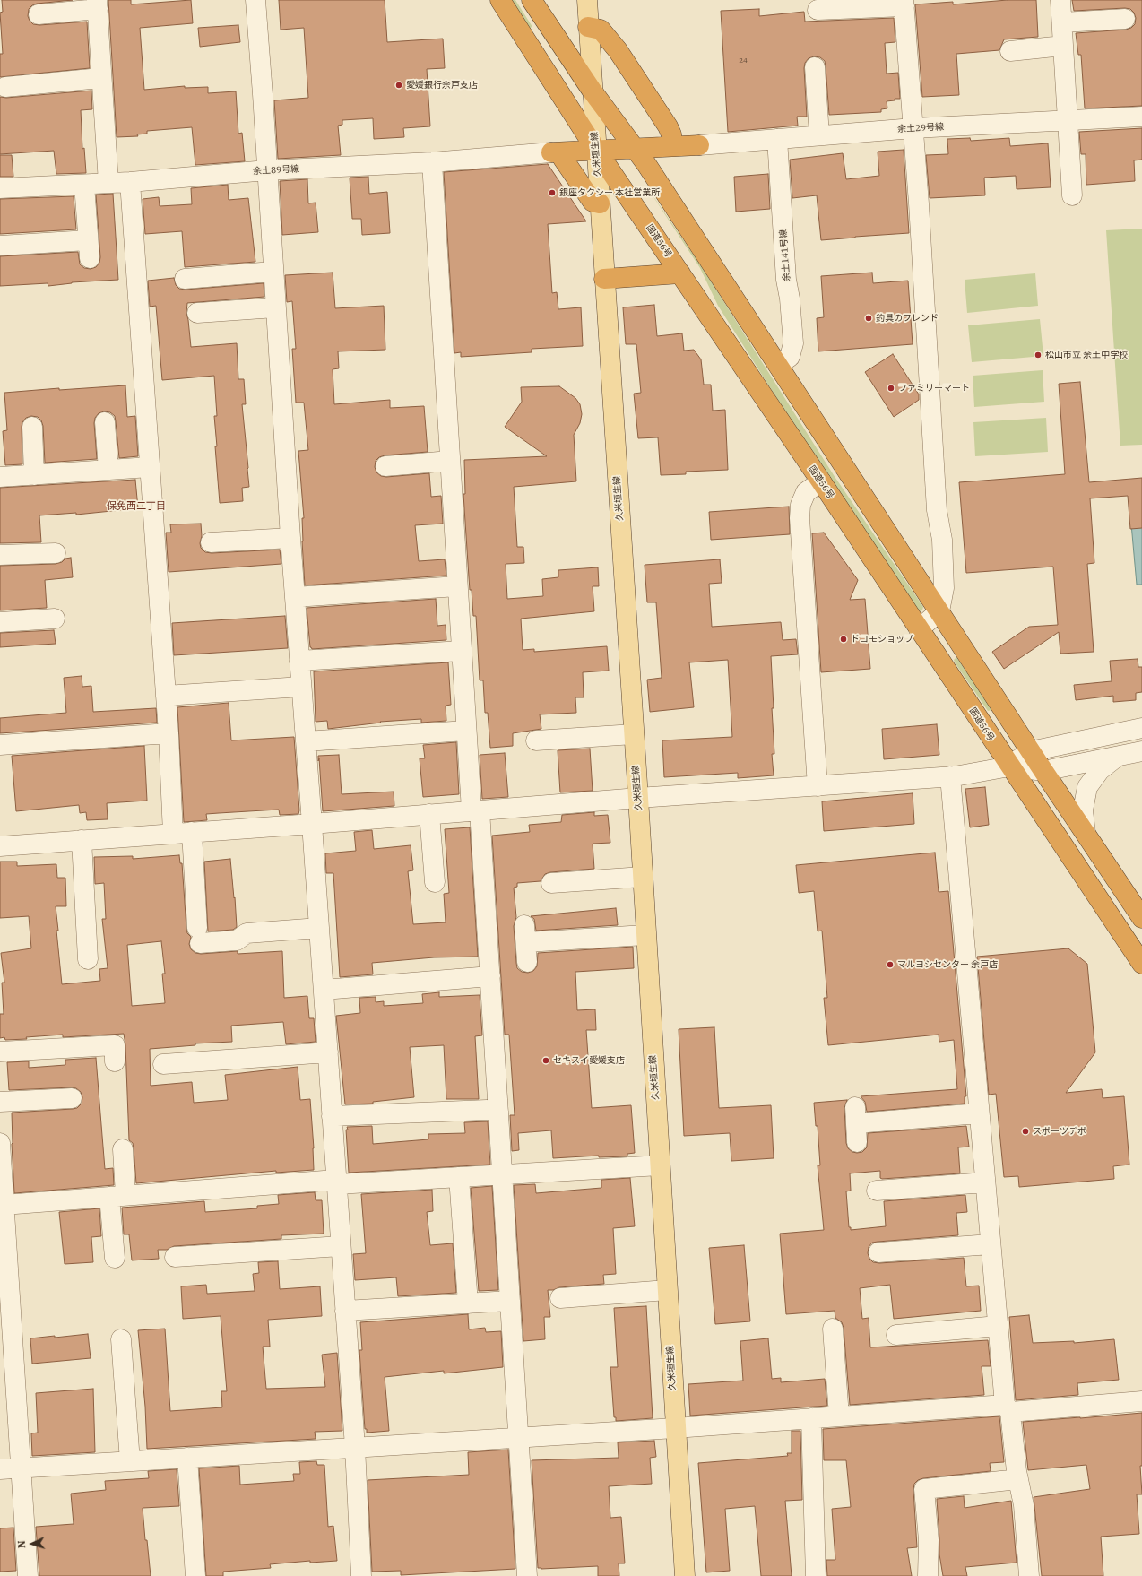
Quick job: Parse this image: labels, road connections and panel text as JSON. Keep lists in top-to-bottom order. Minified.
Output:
{"streets":{"highway":["国道56号"],"main road":["久米垣生線"],"street":["余土29号線","余土89号線","余土141号線"]},"crossings":[["余土29号線","余土141号線"],["久米垣生線","国道56号"]],"districts":["保免西二丁目"],"places":["愛媛銀行余戸支店","銀座タクシー 本社営業所","釣具のフレンド","松山市立 余土中学校","ファミリーマート","ドコモショップ","マルヨシセンター 余戸店","セキスイ愛媛支店","スポーツデポ"],"house_numbers":["24"],"north":"left"}
